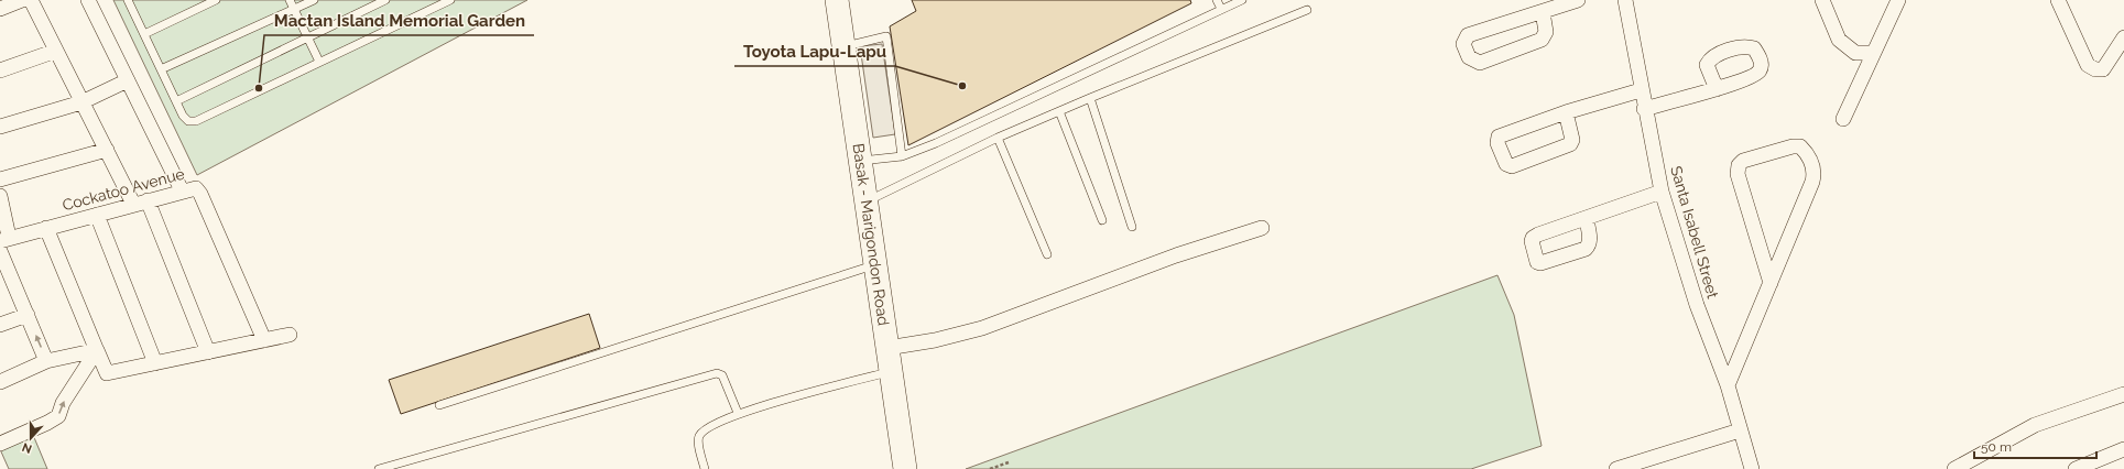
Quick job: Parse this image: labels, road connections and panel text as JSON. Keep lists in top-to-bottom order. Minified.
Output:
{"streets":{"main road":["Basak - Marigondon Road"],"street":["Cockatoo Avenue","Santa Isabell Street"]},"places":["Toyota Lapu-Lapu","Mactan Island Memorial Garden"],"scale_bar":"50 m","north":"bottom"}
